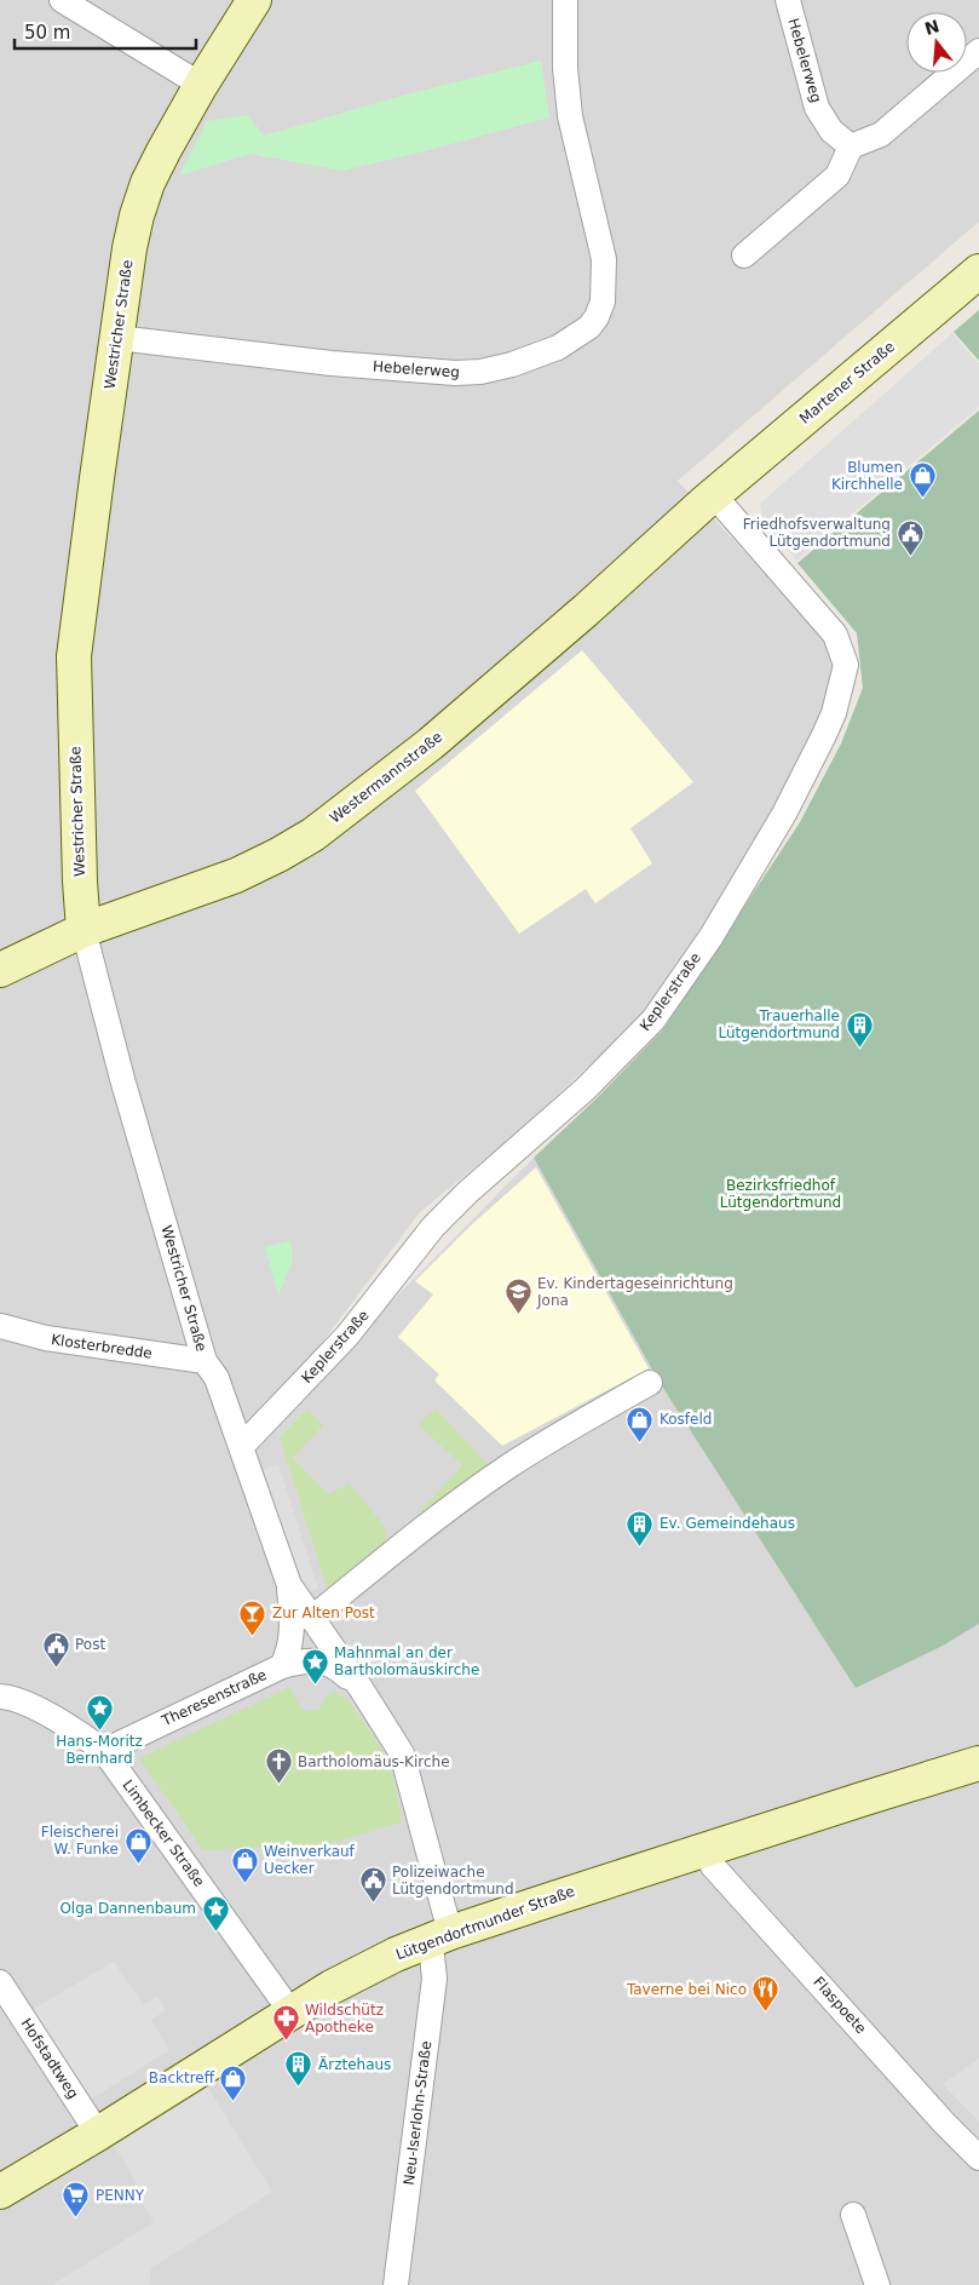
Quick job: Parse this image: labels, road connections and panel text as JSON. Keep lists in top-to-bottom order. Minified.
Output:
{"streets":{"street":["Hebelerweg","Westricher Straße","Martener Straße","Westermannstraße","Keplerstraße","Klosterbredde","Theresenstraße","Limbecker Straße","Lütgendortmunder Straße","Flaspoete","Hofstadtweg","Neu-Iserlohn-Straße"]},"crossings":[["Hebelerweg","Westricher Straße"],["Westricher Straße","Westermannstraße"],["Westricher Straße","Keplerstraße"],["Westricher Straße","Klosterbredde"],["Westricher Straße","Theresenstraße"],["Westricher Straße","Lütgendortmunder Straße"],["Westricher Straße","Neu-Iserlohn-Straße"],["Martener Straße","Westermannstraße"],["Martener Straße","Keplerstraße"],["Westermannstraße","Keplerstraße"],["Theresenstraße","Limbecker Straße"],["Limbecker Straße","Lütgendortmunder Straße"],["Lütgendortmunder Straße","Flaspoete"],["Lütgendortmunder Straße","Hofstadtweg"],["Lütgendortmunder Straße","Neu-Iserlohn-Straße"]],"parks":["Bezirksfriedhof Lütgendortmund"],"places":{"shop":["Blumen Kirchhelle","Kosfeld","Fleischerei W. Funke","Weinverkauf Uecker","Backtreff"],"public building":["Friedhofsverwaltung Lütgendortmund","Post","Polizeiwache Lütgendortmund"],"building":["Trauerhalle Lütgendortmund","Ev. Gemeindehaus","Ärztehaus"],"school or university":["Ev. Kindertageseinrichtung Jona"],"bar":["Zur Alten Post"],"place":["Mahnmal an der Bartholomäuskirche","Hans-Moritz Bernhard","Olga Dannenbaum"],"church":["Bartholomäus-Kirche"],"restaurant":["Taverne bei Nico"],"pharmacy":["Wildschütz Apotheke"],"supermarket":["PENNY"]},"scale_bar":"50 m","north":"top"}
